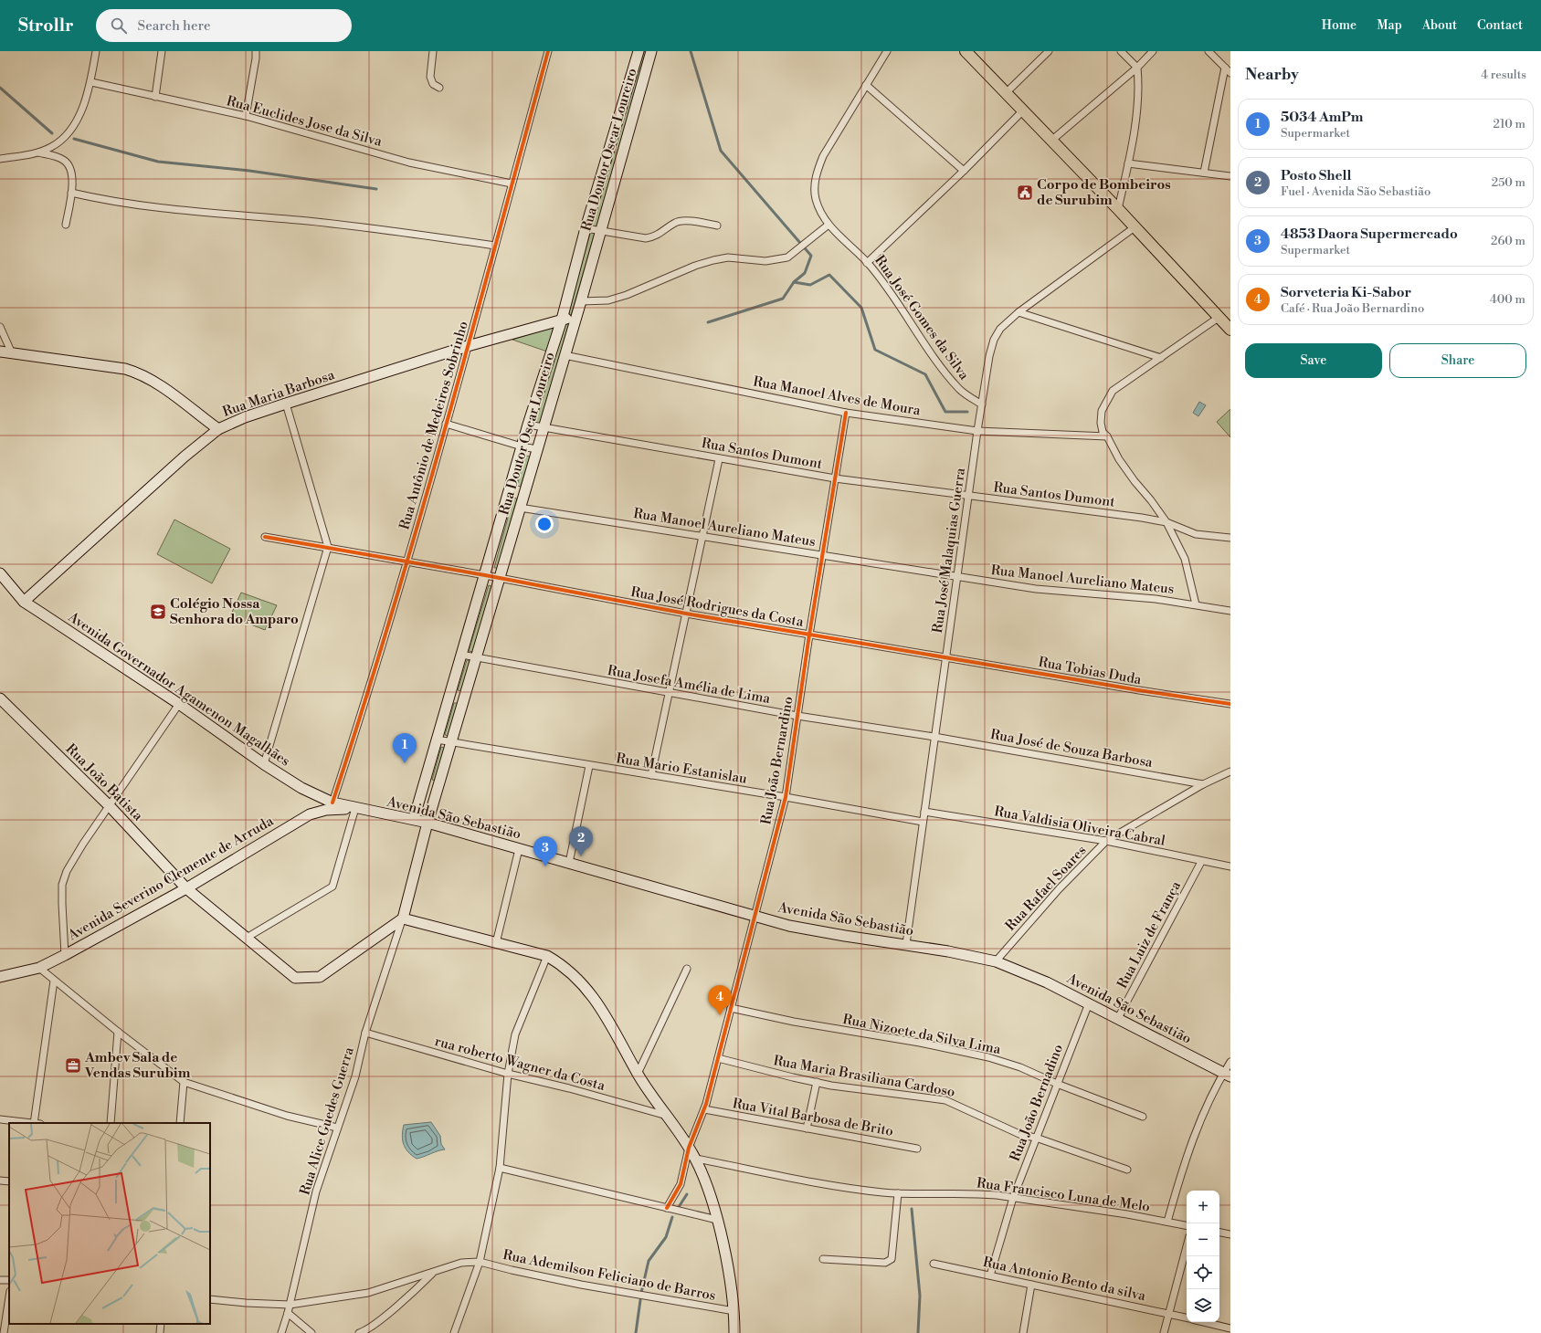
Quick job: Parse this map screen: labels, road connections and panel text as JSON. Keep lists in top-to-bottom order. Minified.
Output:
{"streets":{"main road":["Rua Doutor Oscar Loureiro","Rua Maria Barbosa","Avenida Governador Agamenon Magalhães","Rua João Batista","Avenida São Sebastião","Avenida Severino Clemente de Arruda"],"street":["Rua Euclides Jose da Silva","Rua José Gomes da Silva","Rua Manoel Alves de Moura","Rua Antônio de Medeiros Sobrinho","Rua Santos Dumont","Rua Manoel Aureliano Mateus","Rua José Malaquias Guerra","Rua José Rodrigues da Costa","Rua Tobias Duda","Rua Josefa Amélia de Lima","Rua José de Souza Barbosa","Rua João Bernardino","Rua Mario Estanislau","Rua Valdisia Oliveira Cabral","Rua Rafael Soares","Rua Luiz de França","Rua Nizoete da Silva Lima","rua roberto Wagner da Costa","Rua Maria Brasiliana Cardoso","Rua João Bernadino","Rua Vital Barbosa de Brito","Rua Alice Guedes Guerra","Rua Francisco Luna de Melo","Rua Ademilson Feliciano de Barros","Rua Antonio Bento da silva"]},"crossings":[["Rua Euclides Jose da Silva","Rua Antônio de Medeiros Sobrinho"],["Rua Doutor Oscar Loureiro","Rua Maria Barbosa"],["Rua Doutor Oscar Loureiro","Rua Manoel Alves de Moura"],["Rua Doutor Oscar Loureiro","Rua Santos Dumont"],["Rua Doutor Oscar Loureiro","Rua Manoel Aureliano Mateus"],["Rua Doutor Oscar Loureiro","Rua José Rodrigues da Costa"],["Rua Doutor Oscar Loureiro","Rua Josefa Amélia de Lima"],["Rua Doutor Oscar Loureiro","Rua Mario Estanislau"],["Rua Doutor Oscar Loureiro","Rua João Batista"],["Rua Doutor Oscar Loureiro","Avenida São Sebastião"],["Rua Doutor Oscar Loureiro","Rua Alice Guedes Guerra"],["Rua José Gomes da Silva","Rua José Malaquias Guerra"],["Rua Maria Barbosa","Rua Antônio de Medeiros Sobrinho"],["Rua Maria Barbosa","Avenida Governador Agamenon Magalhães"],["Rua Manoel Alves de Moura","Rua José Malaquias Guerra"],["Rua Manoel Alves de Moura","Rua João Bernardino"],["Rua Antônio de Medeiros Sobrinho","Rua José Rodrigues da Costa"],["Rua Antônio de Medeiros Sobrinho","Avenida Governador Agamenon Magalhães"],["Rua Santos Dumont","Rua José Malaquias Guerra"],["Rua Santos Dumont","Rua João Bernardino"],["Rua Manoel Aureliano Mateus","Rua José Malaquias Guerra"],["Rua Manoel Aureliano Mateus","Rua João Bernardino"],["Rua José Malaquias Guerra","Rua José Rodrigues da Costa"],["Rua José Malaquias Guerra","Rua Tobias Duda"],["Rua José Malaquias Guerra","Rua Josefa Amélia de Lima"],["Rua José Malaquias Guerra","Rua José de Souza Barbosa"],["Rua José Malaquias Guerra","Rua Mario Estanislau"],["Rua José Malaquias Guerra","Avenida São Sebastião"],["Rua José Malaquias Guerra","Rua Valdisia Oliveira Cabral"],["Rua José Rodrigues da Costa","Rua Tobias Duda"],["Rua José Rodrigues da Costa","Rua João Bernardino"],["Rua Josefa Amélia de Lima","Rua José de Souza Barbosa"],["Rua Josefa Amélia de Lima","Rua João Bernardino"],["Avenida Governador Agamenon Magalhães","Avenida São Sebastião"],["Avenida Governador Agamenon Magalhães","Avenida Severino Clemente de Arruda"],["Rua José de Souza Barbosa","Rua Rafael Soares"],["Rua João Bernardino","Rua Mario Estanislau"],["Rua João Bernardino","Avenida São Sebastião"],["Rua João Bernardino","Rua Nizoete da Silva Lima"],["Rua João Bernardino","Rua Maria Brasiliana Cardoso"],["Rua João Bernardino","Rua Vital Barbosa de Brito"],["Rua João Batista","Avenida Severino Clemente de Arruda"],["Rua João Batista","Rua Alice Guedes Guerra"],["Avenida São Sebastião","Avenida Severino Clemente de Arruda"],["Avenida São Sebastião","Rua Rafael Soares"],["Avenida São Sebastião","Rua Luiz de França"],["Avenida São Sebastião","Rua João Bernadino"],["Rua Valdisia Oliveira Cabral","Rua Rafael Soares"],["Rua Valdisia Oliveira Cabral","Rua Luiz de França"],["Rua Nizoete da Silva Lima","Rua João Bernadino"],["rua roberto Wagner da Costa","Rua Alice Guedes Guerra"],["Rua Maria Brasiliana Cardoso","Rua João Bernadino"],["Rua João Bernadino","Rua Francisco Luna de Melo"],["Rua João Bernadino","Rua Antonio Bento da silva"],["Rua Alice Guedes Guerra","Rua Ademilson Feliciano de Barros"]],"places":{"public building":["Corpo de Bombeiros de Surubim"],"school or university":["Colégio Nossa Senhora do Amparo"],"office":["Ambev Sala de Vendas Surubim"]},"page":{"header":"Strollr","search":"Search here","nav":["Home","Map","About","Contact"],"heading":["Nearby","4 results"],"list":[{"mark":"1","name":"5034 AmPm","note":"Supermarket","value":"210 m"},{"mark":"2","name":"Posto Shell","note":"Fuel · Avenida São Sebastião","value":"250 m"},{"mark":"3","name":"4853 Daora Supermercado","note":"Supermarket","value":"260 m"},{"mark":"4","name":"Sorveteria Ki-Sabor","note":"Café · Rua João Bernardino","value":"400 m"}],"buttons":["Save","Share"],"pins":["1","2","3","4"],"map_buttons":["+","−"]}}
